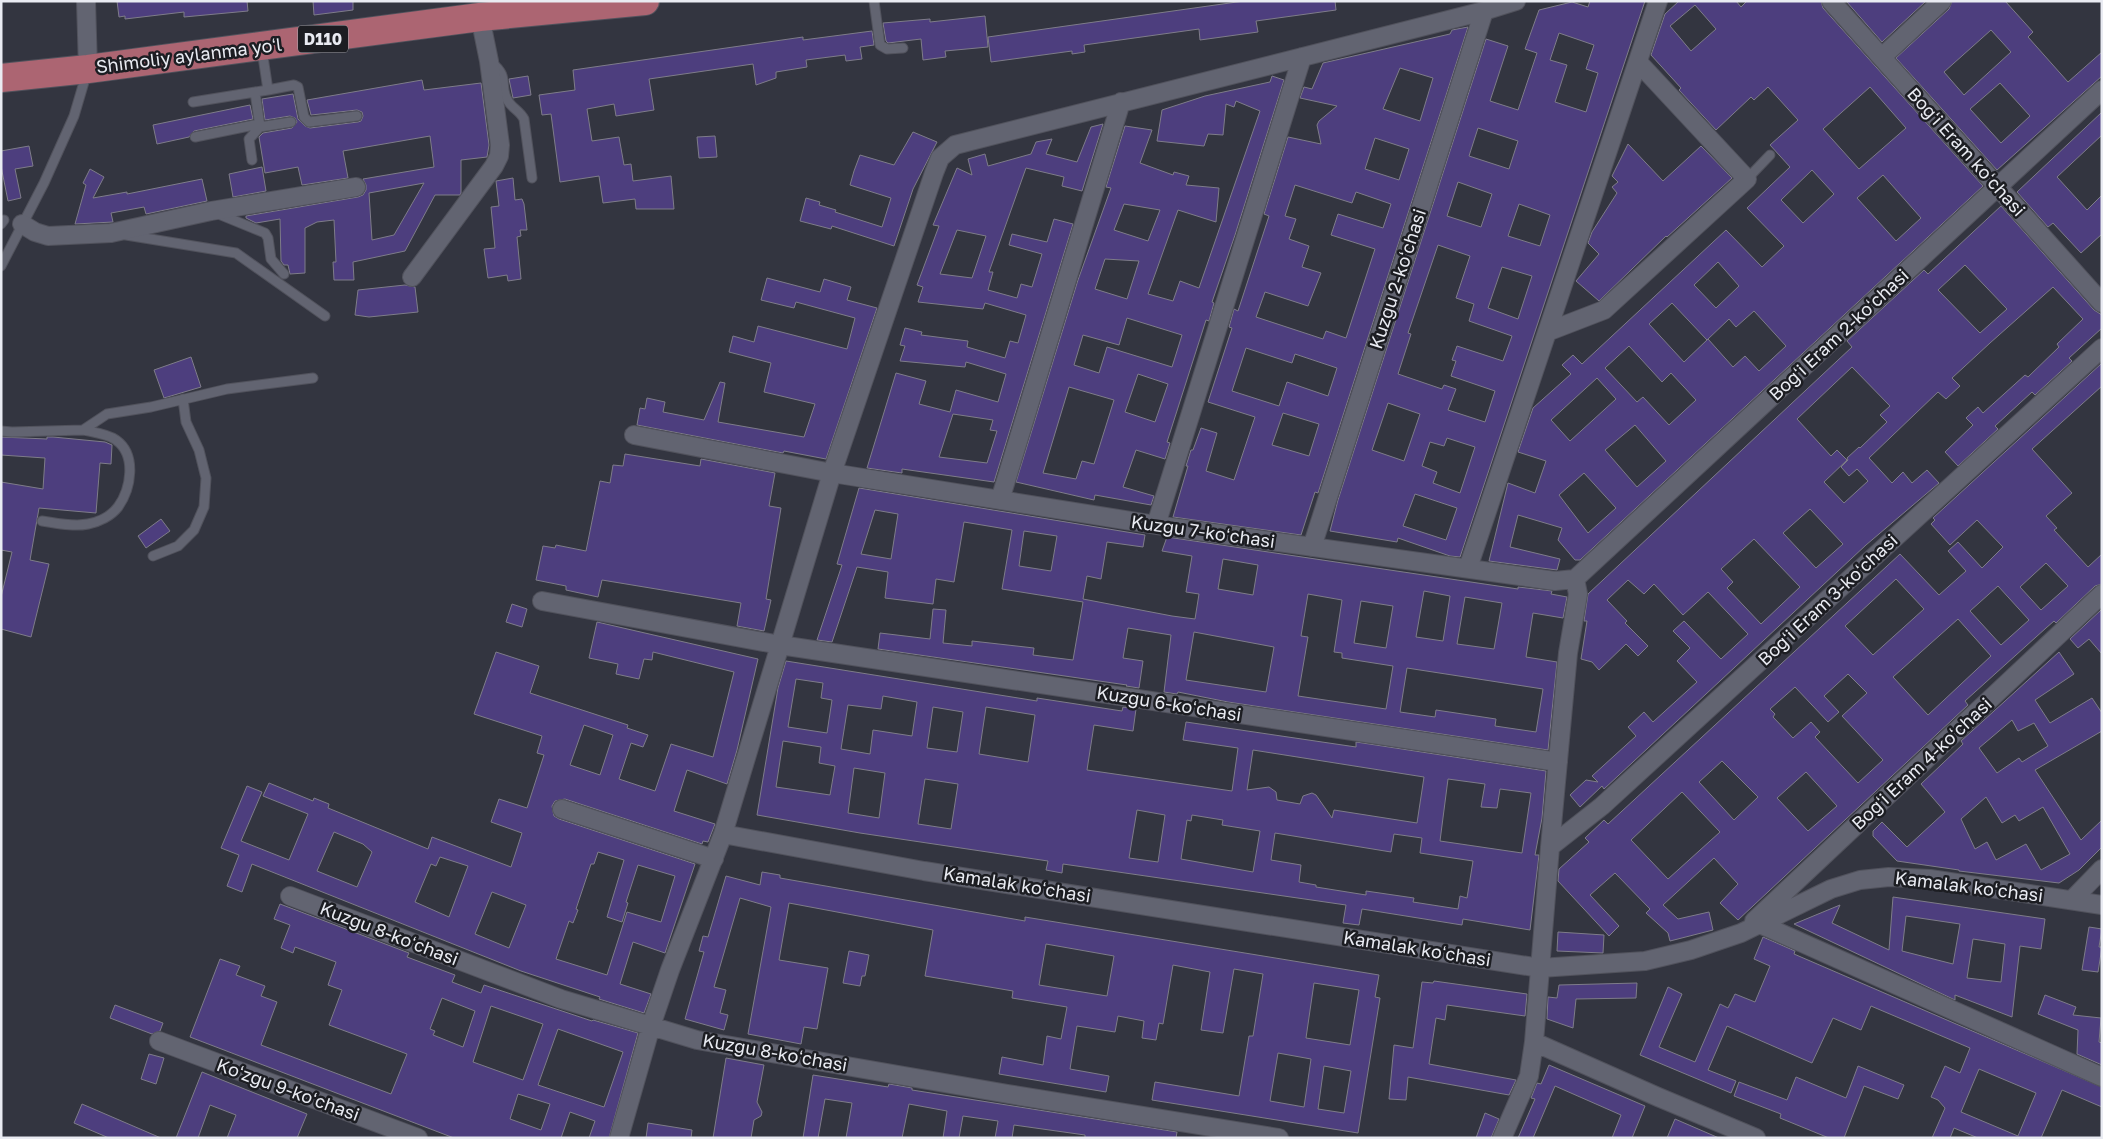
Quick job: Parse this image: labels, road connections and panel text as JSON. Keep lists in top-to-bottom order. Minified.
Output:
{"streets":{"main road":["D110","Shimoliy aylanma yoʻl"],"street":["Bogʻi Eram koʻchasi","Kuzgu 2-koʻchasi","Bogʻi Eram 2-koʻchasi","Kuzgu 7-koʻchasi","Bogʻi Eram 3-koʻchasi","Kuzgu 6-koʻchasi","Bogʻi Eram 4-koʻchasi","Kamalak koʻchasi","Kuzgu 8-koʻchasi","Koʻzgu 9-koʻchasi"]},"crossings":[["Bogʻi Eram koʻchasi","Bogʻi Eram 2-koʻchasi"],["Kuzgu 2-koʻchasi","Kuzgu 7-koʻchasi"],["Bogʻi Eram 2-koʻchasi","Kuzgu 7-koʻchasi"],["Bogʻi Eram 4-koʻchasi","Kamalak koʻchasi"]]}
